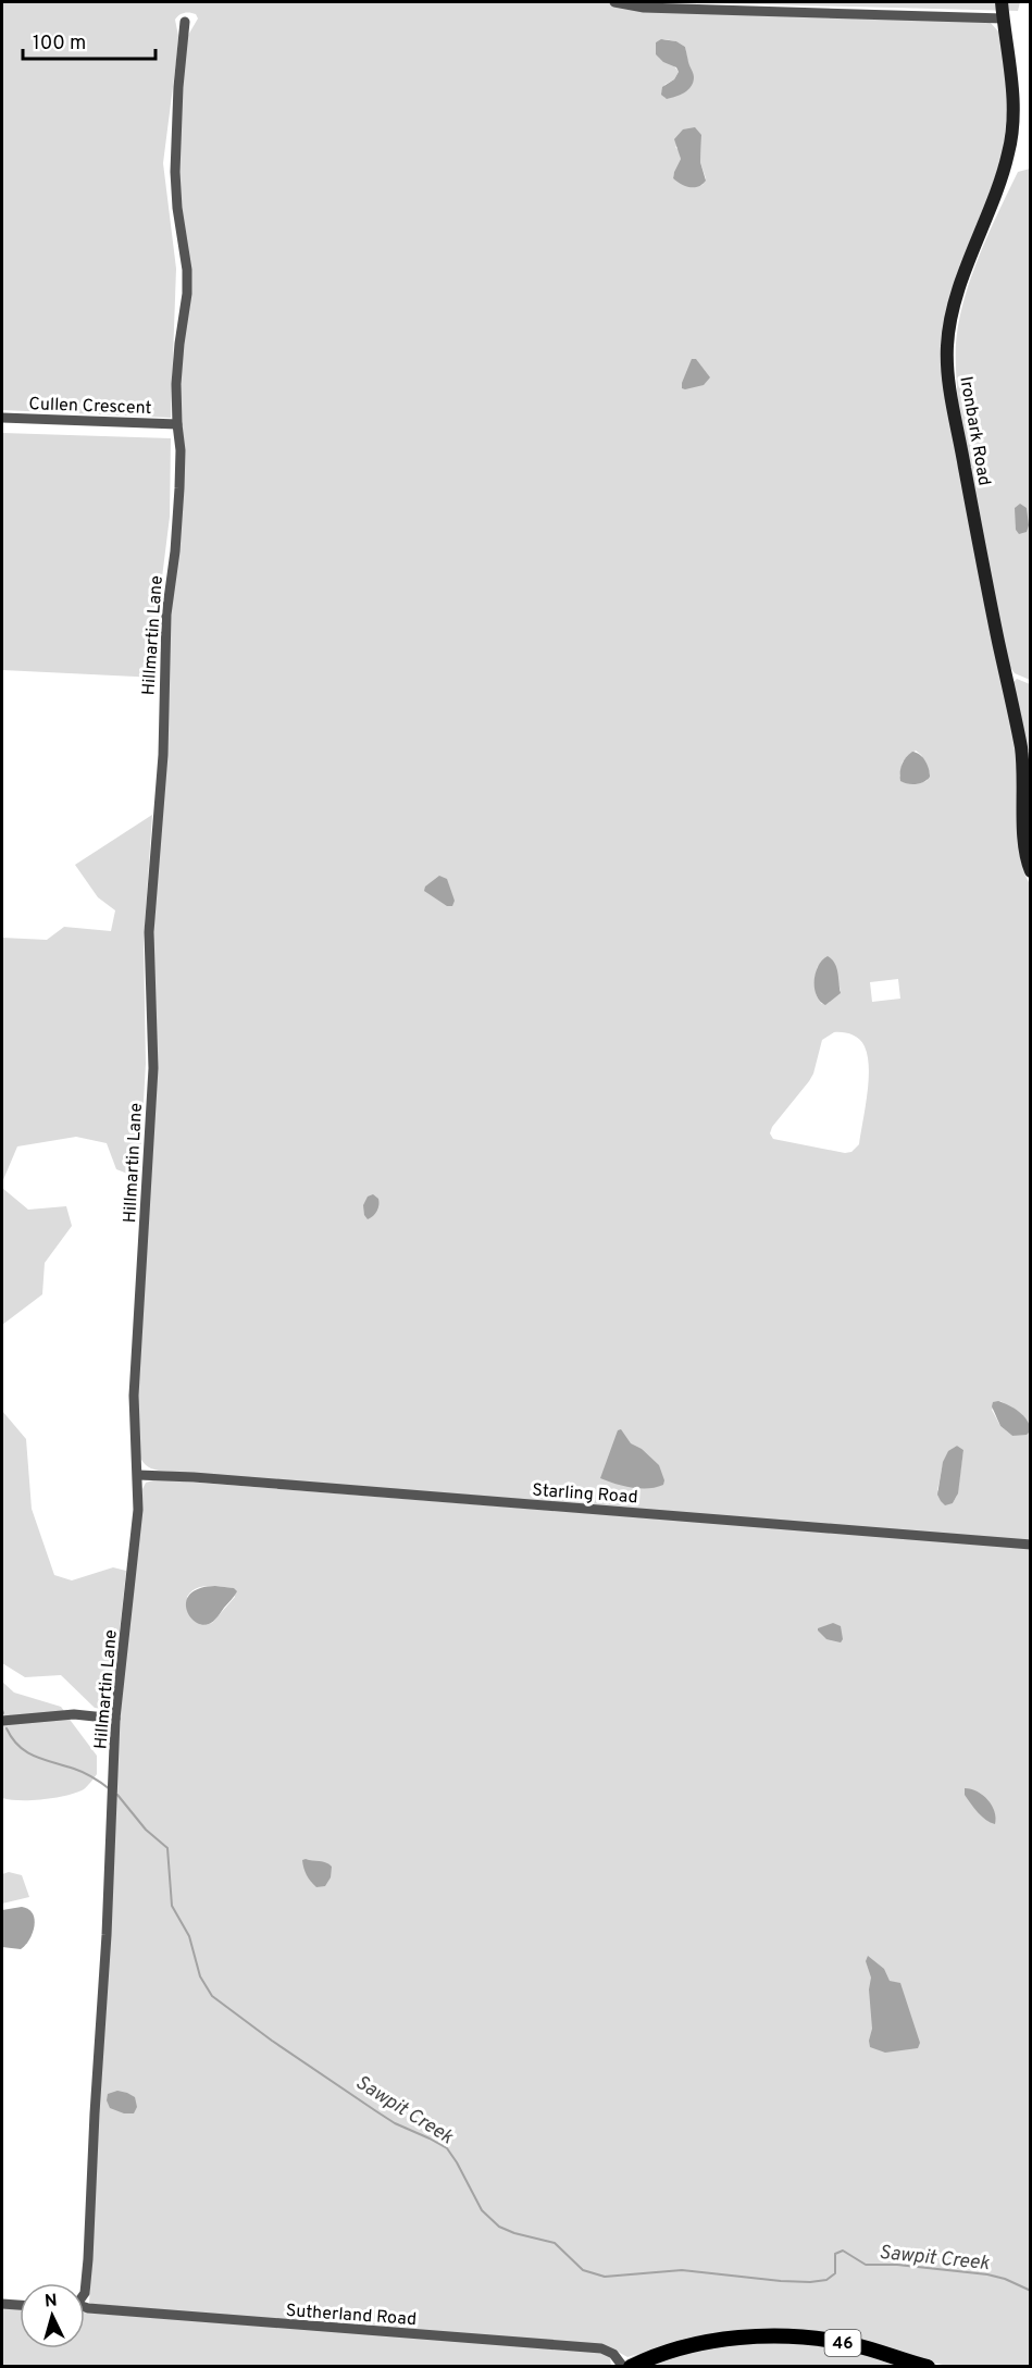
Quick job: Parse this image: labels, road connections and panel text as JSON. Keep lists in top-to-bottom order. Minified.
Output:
{"streets":{"main road":["46"],"street":["Cullen Crescent","Ironbark Road","Hillmartin Lane","Starling Road","Sutherland Road"]},"crossings":[["Cullen Crescent","Hillmartin Lane"],["Hillmartin Lane","Starling Road"]],"water":["Sawpit Creek"],"scale_bar":"100 m","north":"top"}
